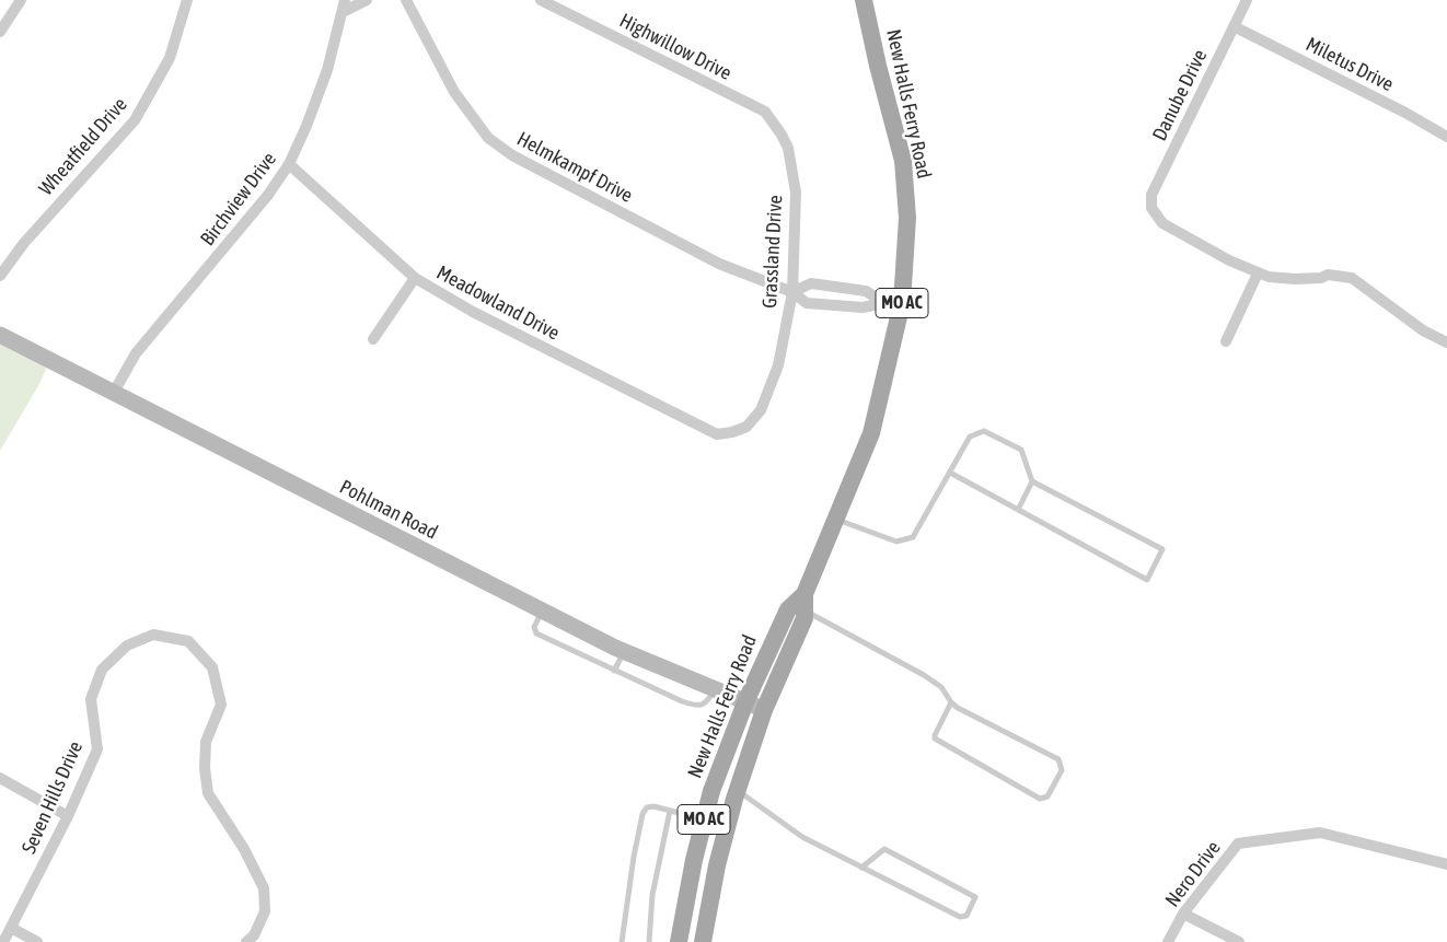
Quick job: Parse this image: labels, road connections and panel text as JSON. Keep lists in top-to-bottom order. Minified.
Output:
{"streets":{"main road":["New Halls Ferry Road","MO AC"],"street":["Highwillow Drive","Miletus Drive","Danube Drive","Wheatfield Drive","Helmkampf Drive","Birchview Drive","Grassland Drive","Meadowland Drive","Pohlman Road","Seven Hills Drive","Nero Drive"]},"crossings":[["Highwillow Drive","Grassland Drive"],["Miletus Drive","Danube Drive"],["New Halls Ferry Road","Helmkampf Drive"],["New Halls Ferry Road","Pohlman Road"],["Helmkampf Drive","Grassland Drive"],["Birchview Drive","Meadowland Drive"],["Birchview Drive","Pohlman Road"],["Grassland Drive","Meadowland Drive"]]}
